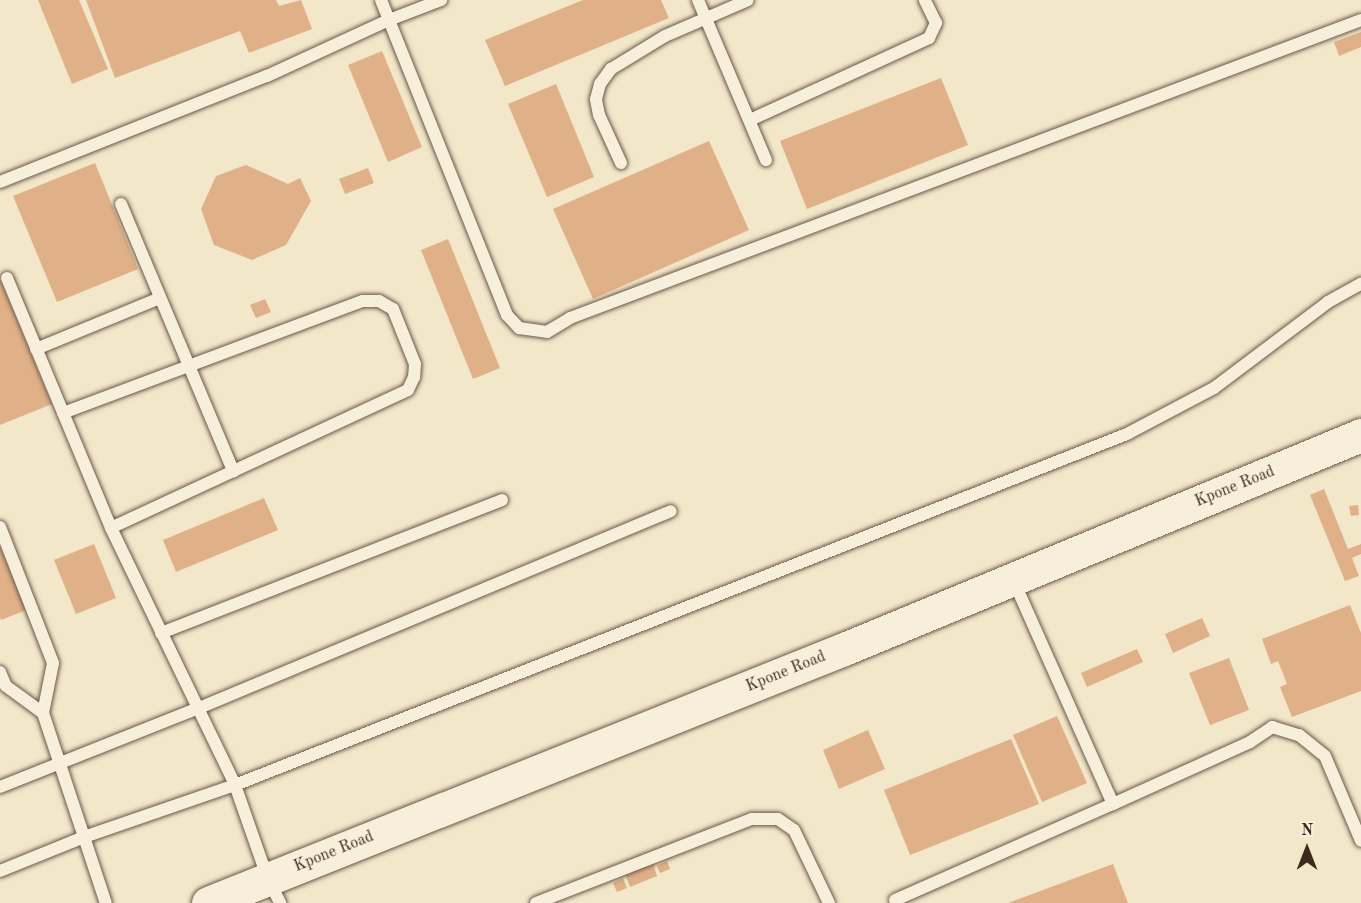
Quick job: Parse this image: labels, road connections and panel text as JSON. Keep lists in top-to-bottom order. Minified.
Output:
{"streets":{"main road":["Kpone Road"]},"north":"top"}
